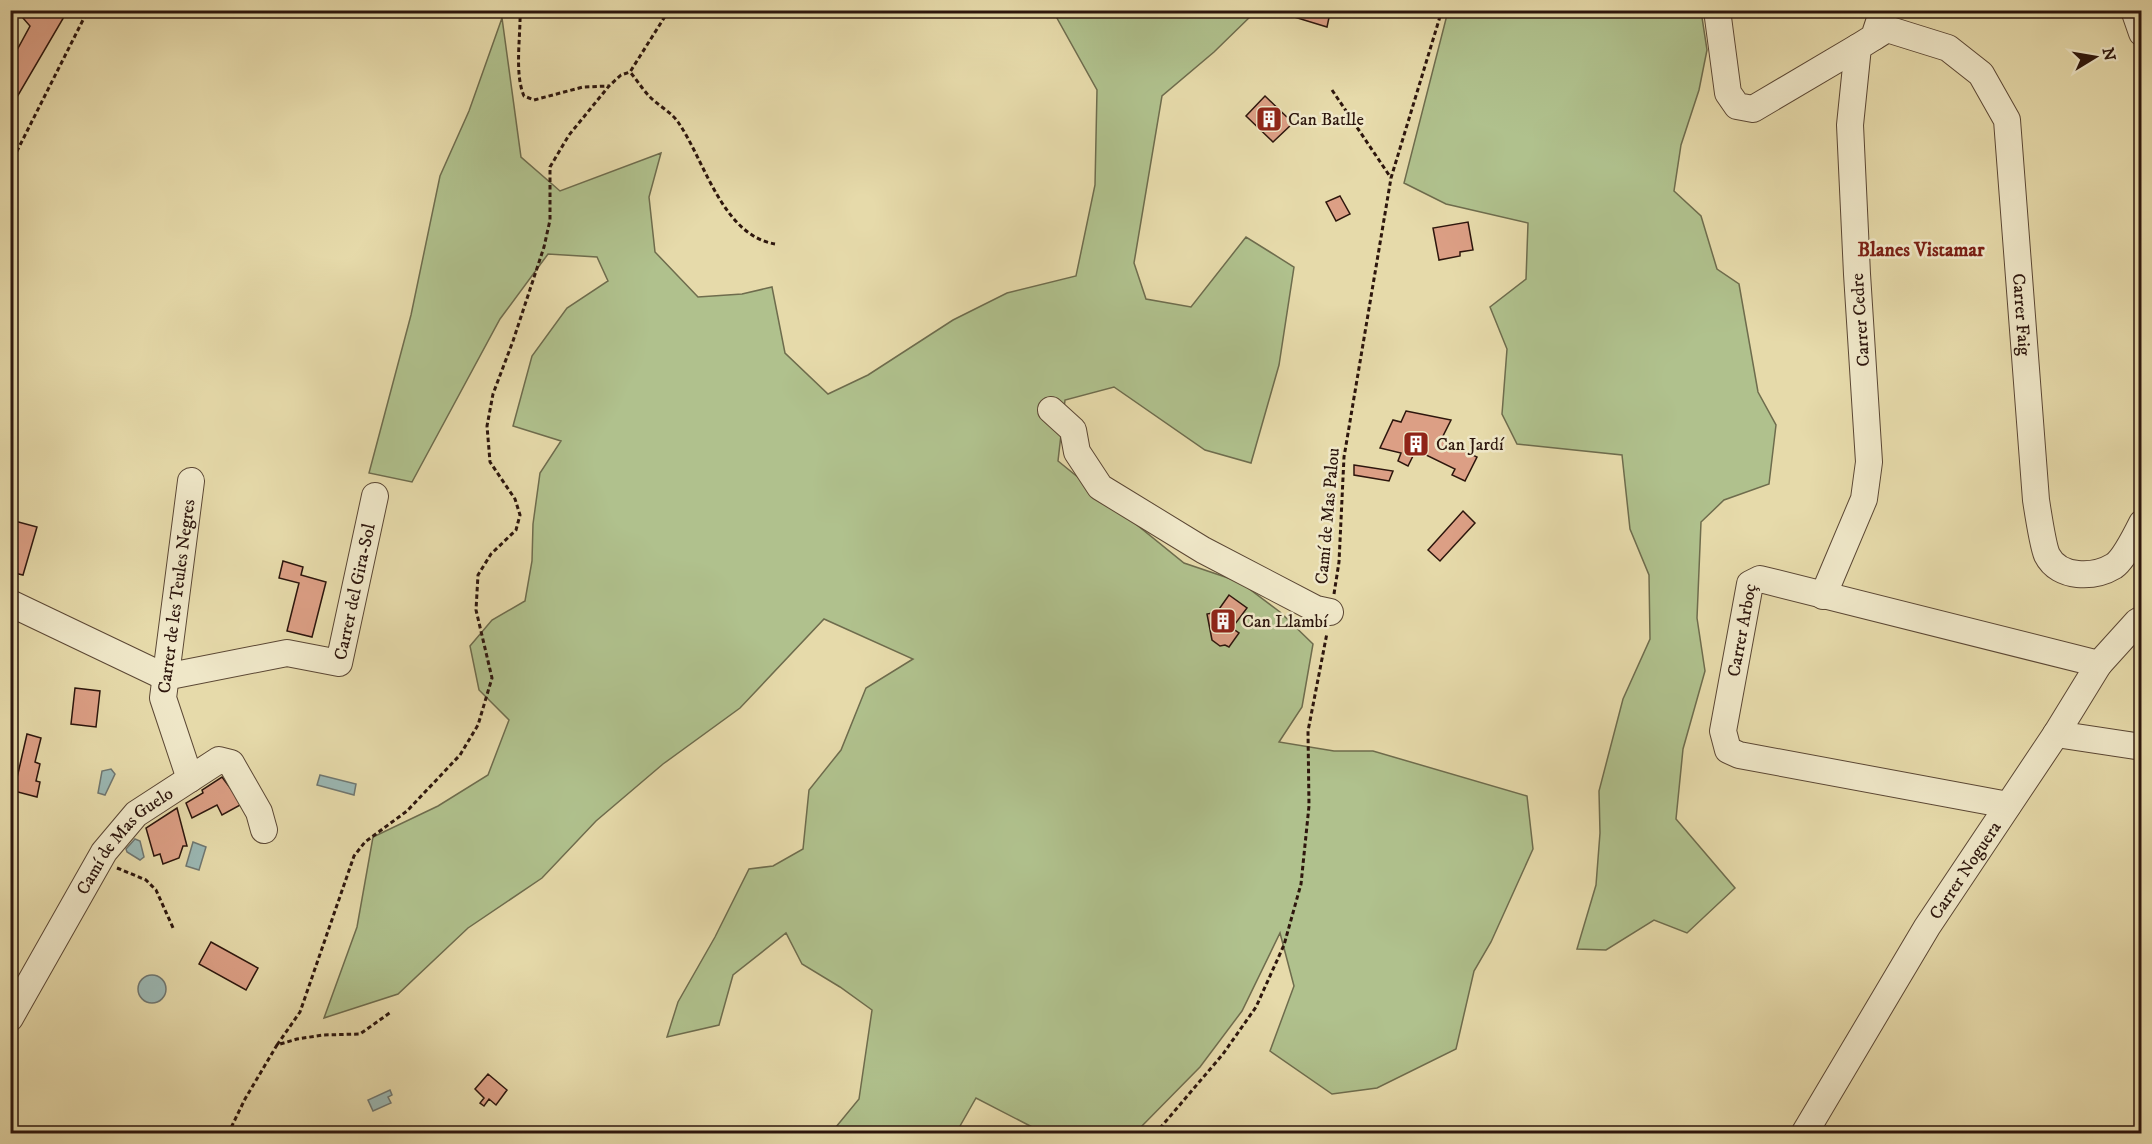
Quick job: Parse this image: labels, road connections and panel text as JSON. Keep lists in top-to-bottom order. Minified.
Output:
{"streets":{"street":["Carrer Faig","Carrer Cedre","Carrer del Gira-Sol","Carrer de les Teules Negres","Carrer Arboç","Camí de Mas Guelo","Carrer Noguera"],"path":["Camí de Mas Palou"]},"crossings":[["Carrer Faig","Carrer Cedre"],["Carrer Cedre","Carrer Arboç"],["Carrer del Gira-Sol","Carrer de les Teules Negres"],["Carrer de les Teules Negres","Camí de Mas Guelo"],["Carrer Arboç","Carrer Noguera"]],"districts":["Blanes Vistamar"],"places":{"building":["Can Batlle","Can Jardí","Can Llambí"]},"north":"right"}
